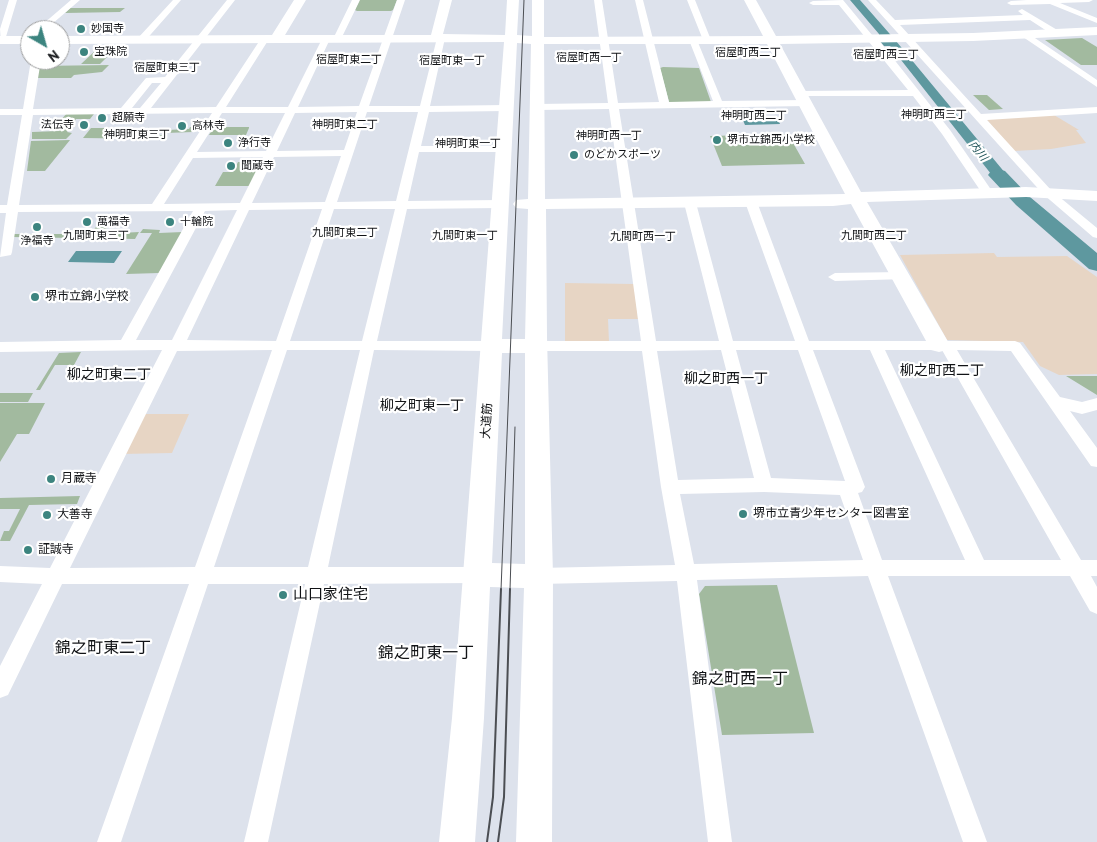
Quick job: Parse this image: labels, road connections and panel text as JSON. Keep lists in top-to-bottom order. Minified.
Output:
{"streets":{"street":["大道筋"]},"districts":["宿屋町西二丁","宿屋町西三丁","宿屋町西一丁","宿屋町東二丁","宿屋町東一丁","宿屋町東三丁","神明町西三丁","神明町西二丁","神明町東二丁","神明町東三丁","神明町西一丁","神明町東一丁","九間町東二丁","九間町東三丁","九間町東一丁","九間町西二丁","九間町西一丁","柳之町西二丁","柳之町東二丁","柳之町西一丁","柳之町東一丁","錦之町東二丁","錦之町東一丁","錦之町西一丁"],"water":["内川"],"places":["妙国寺","宝珠院","超願寺","法伝寺","高林寺","堺市立錦西小学校","浄行寺","のどかスポーツ","聞蔵寺","萬福寺","十輪院","浄福寺","堺市立錦小学校","月蔵寺","堺市立青少年センター図書室","大善寺","証誠寺","山口家住宅"],"north":"bottom right"}
